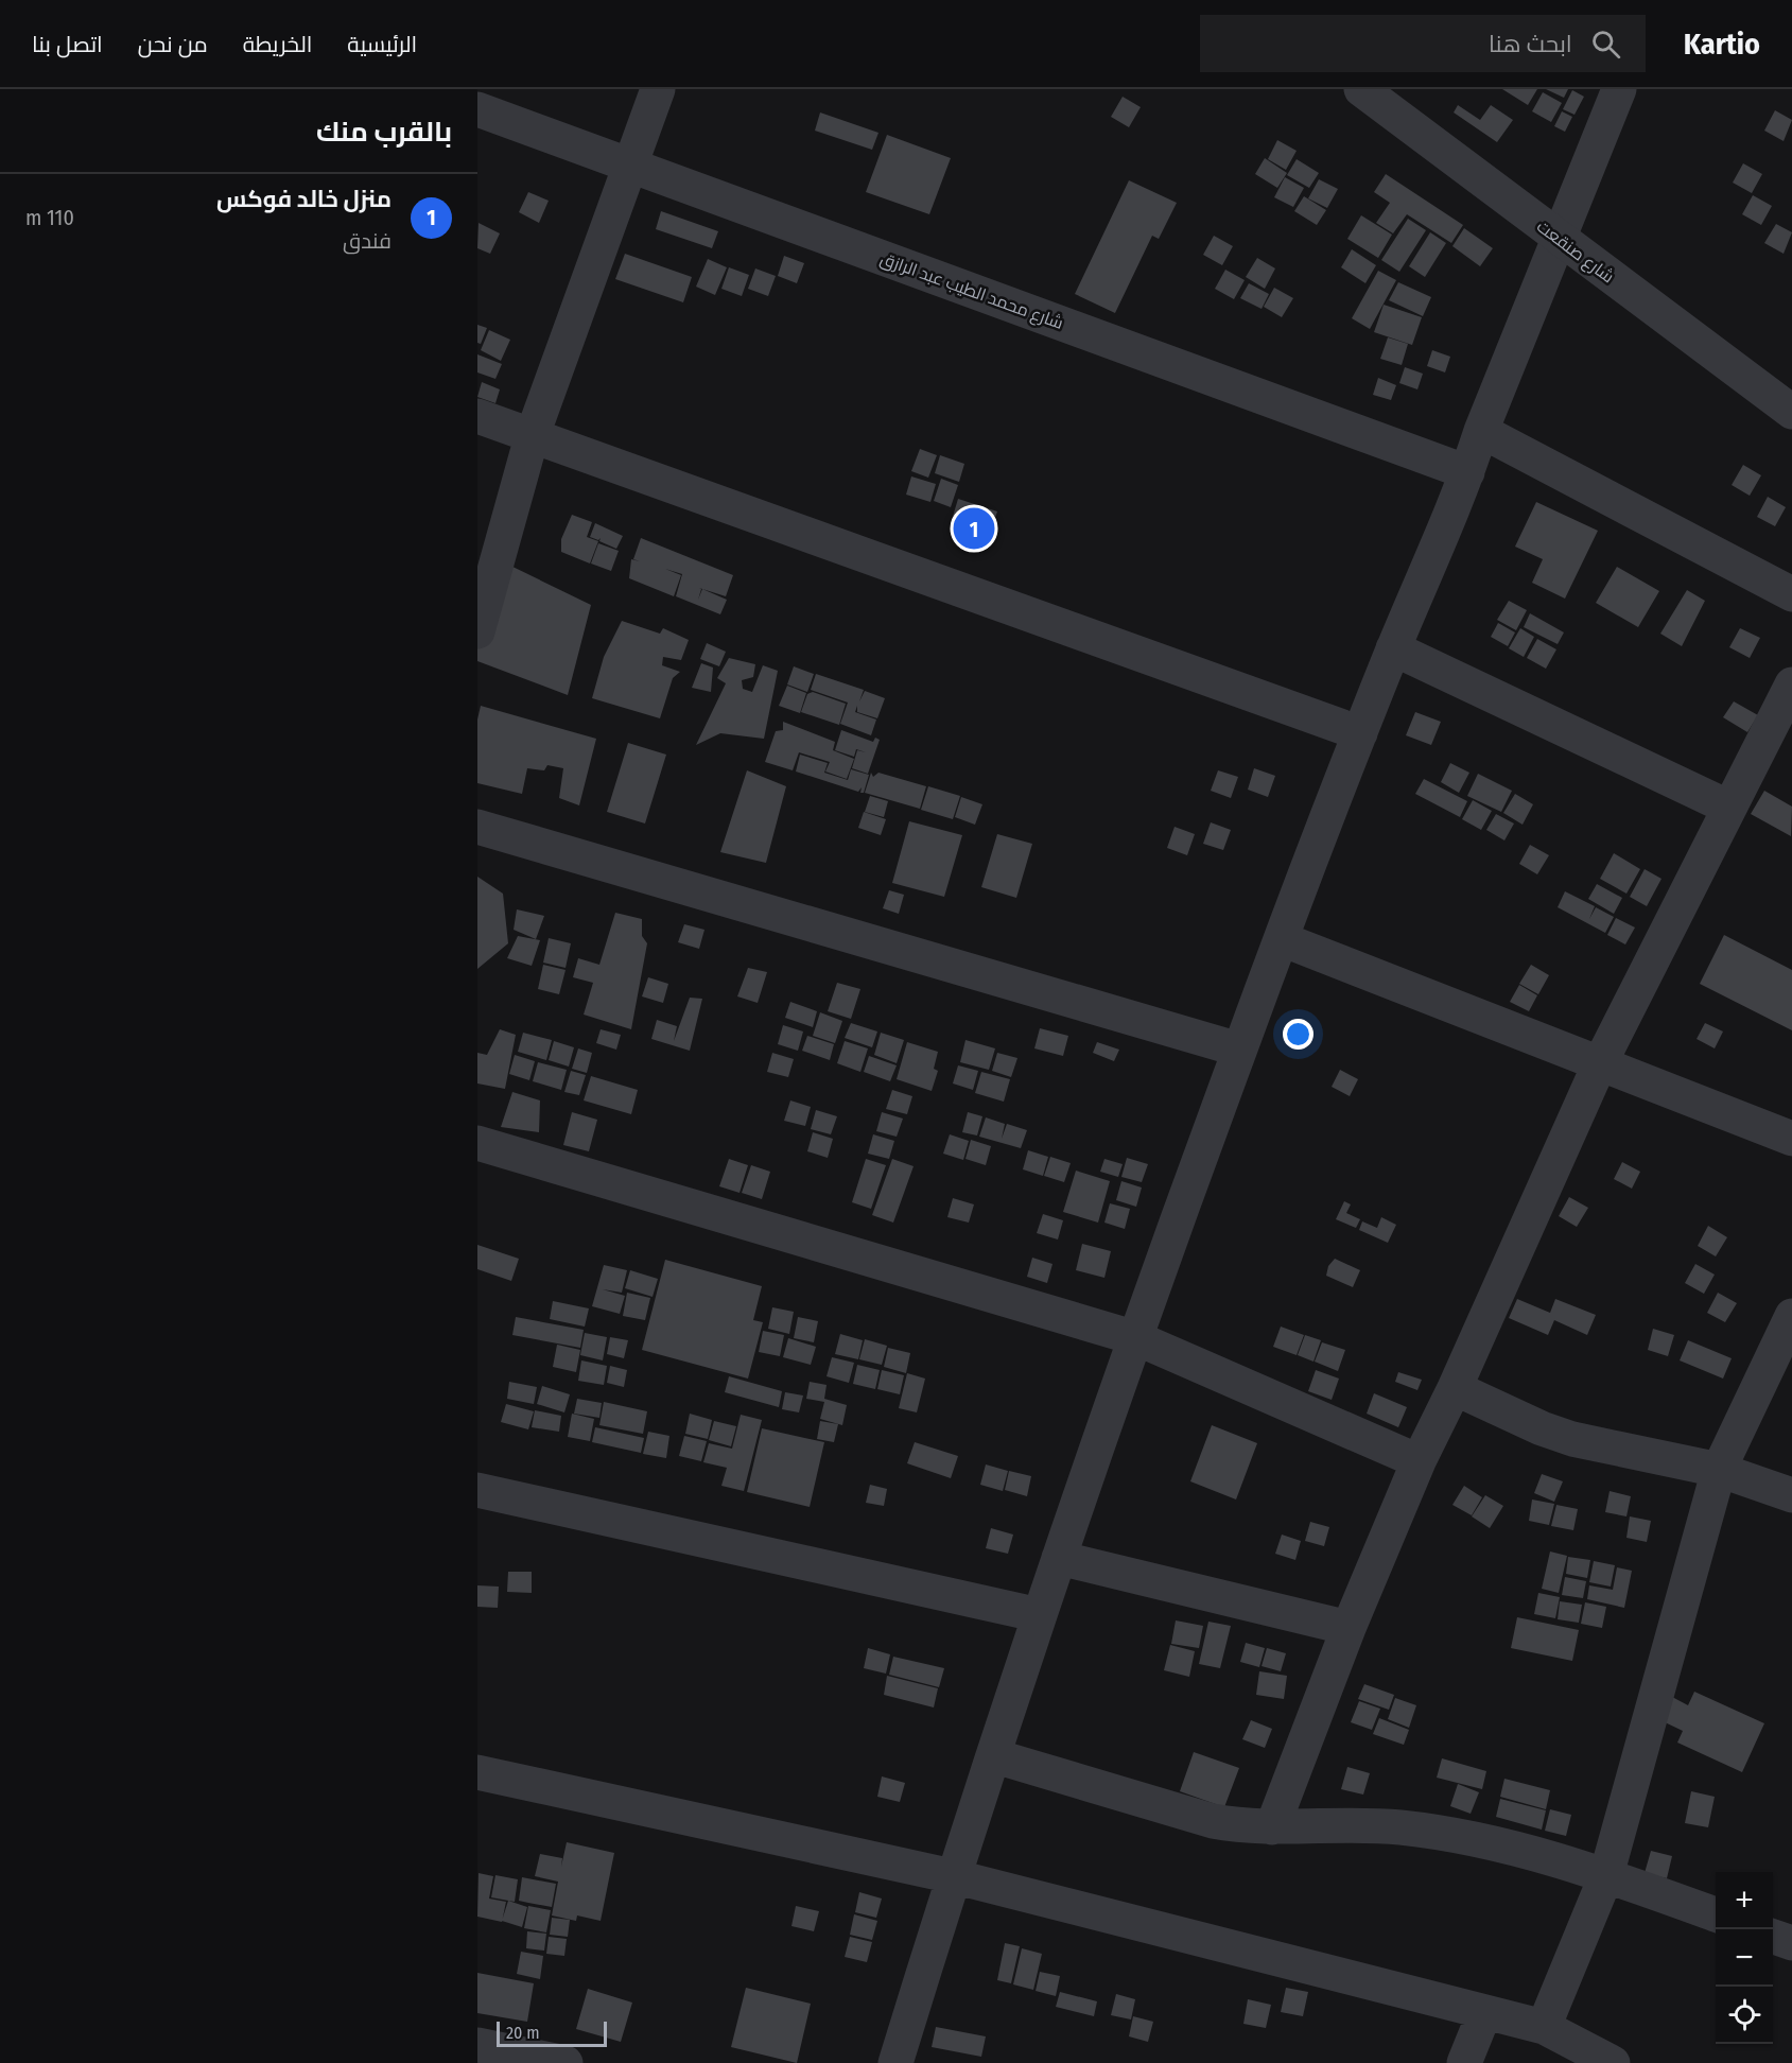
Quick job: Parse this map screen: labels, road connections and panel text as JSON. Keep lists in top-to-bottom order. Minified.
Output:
{"streets":{"street":["شارع صنقعت","شارع محمد الطيب عبد الرازق"]},"scale_bar":"20 m","page":{"header":"Kartio","search":"ابحث هنا","nav":["الرئيسية","الخريطة","من نحن","اتصل بنا"],"heading":"بالقرب منك","list":[{"mark":"1","name":"منزل خالد فوكس","note":"فندق","value":"110 m"}],"pins":"1","map_buttons":["+","−"],"scale":"20 m"}}
